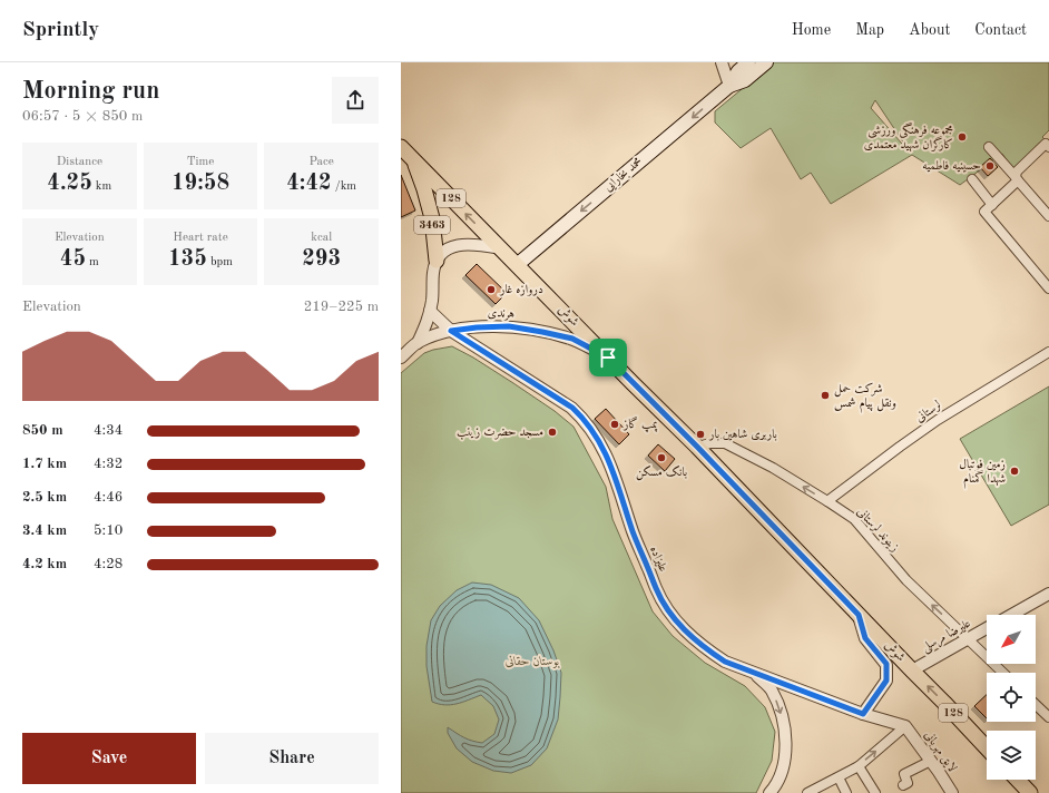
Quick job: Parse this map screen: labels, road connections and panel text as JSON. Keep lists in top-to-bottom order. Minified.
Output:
{"streets":{"main road":["محمد بخارایی","128","3463","شوش"],"street":["هرندی","لرستانی","زینوند لرستانی","علیزاده","علیرضا مرسلی","لایق مهربانی"]},"crossings":[["محمد بخارایی","شوش"],["3463","هرندی"],["3463","شوش"],["هرندی","شوش"],["هرندی","علیزاده"],["شوش","زینوند لرستانی"],["شوش","علیرضا مرسلی"],["لرستانی","زینوند لرستانی"],["زینوند لرستانی","علیرضا مرسلی"],["علیزاده","لایق مهربانی"]],"one_way":["محمد بخارایی","زینوند لرستانی"],"parks":["بوستان حقانی"],"places":["مجموعه فرهنگی ورزشی کارگران شهید معتمدی","حسینیه فاطمیه","دروازه غار","شرکت حمل ونقل پیام شمس","پمپ گاز","مسجد حضرت زینب","باربری شاهین بار","بانک مسکن","زمین فوتبال شهدا گمنام"],"north":"bottom left","page":{"header":"Sprintly","nav":["Home","Map","About","Contact"],"heading":["Morning run","06:57 · 5 × 850 m"],"stats":[["Distance","4.25 km"],["Time","19:58"],["Pace","4:42 /km"],["Elevation","45 m"],["Heart rate","135 bpm"],["kcal","293"]],"chart":["Elevation","219–225 m"],"list":[{"name":"850 m","note":"4:34"},{"name":"1.7 km","note":"4:32"},{"name":"2.5 km","note":"4:46"},{"name":"3.4 km","note":"5:10"},{"name":"4.2 km","note":"4:28"}],"buttons":["Save","Share"]}}
